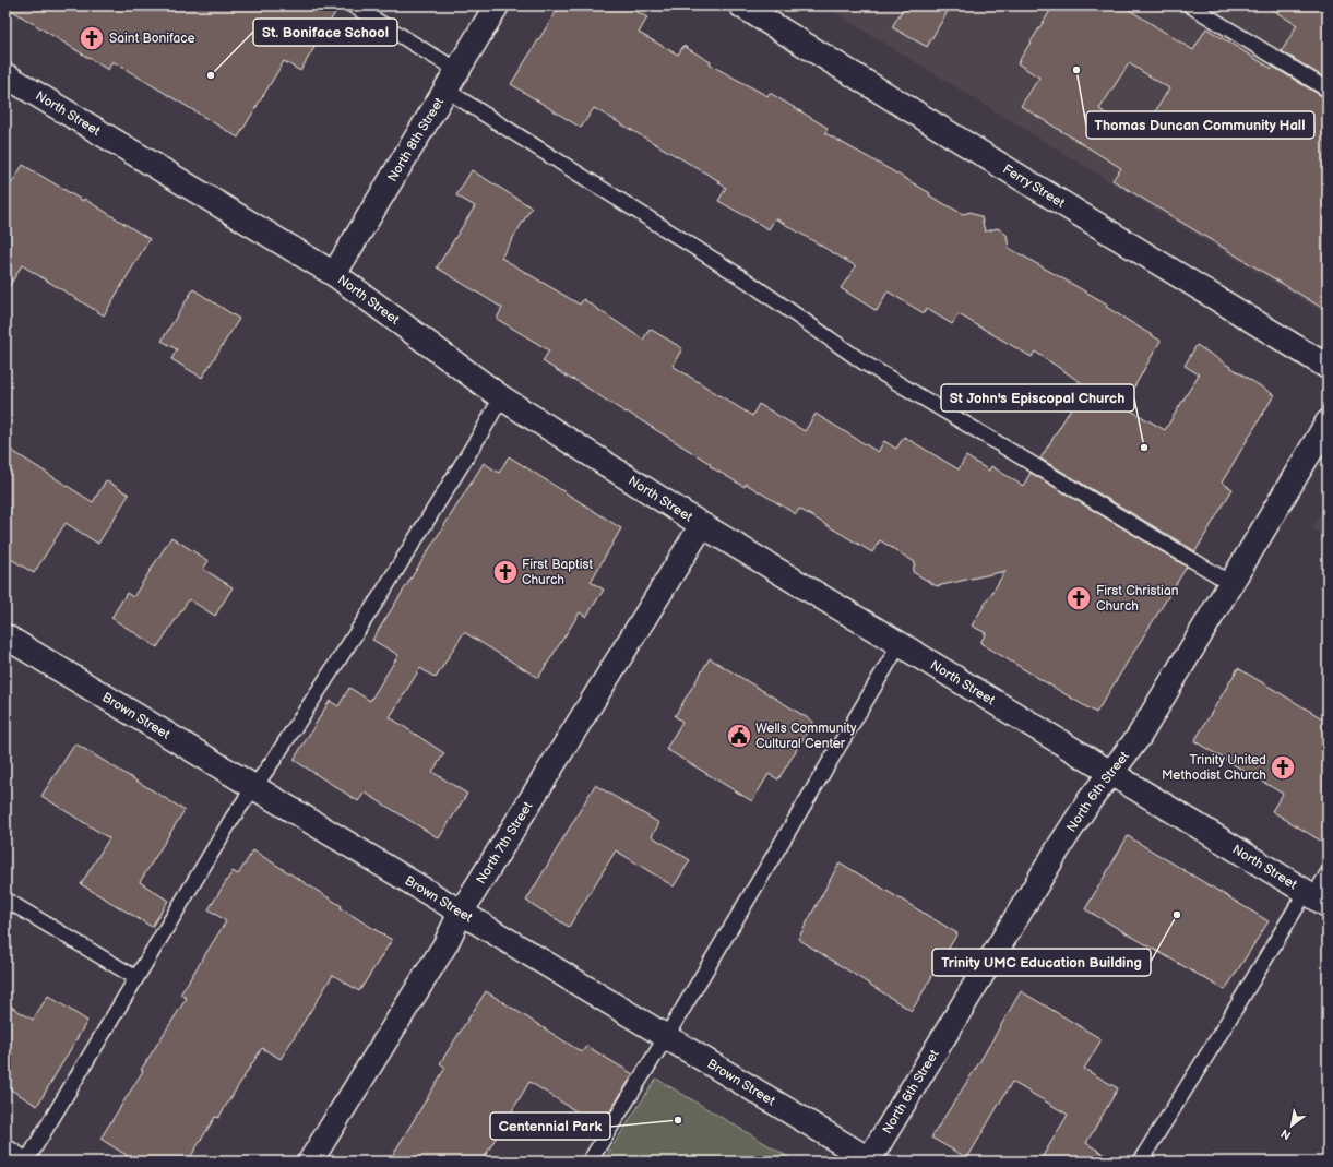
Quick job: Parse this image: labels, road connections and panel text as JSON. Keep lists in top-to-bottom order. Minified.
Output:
{"streets":{"street":["North Street","North 8th Street","Ferry Street","Brown Street","North 6th Street","North 7th Street"]},"crossings":[["North Street","North 8th Street"],["North Street","North 6th Street"],["North Street","North 7th Street"],["Brown Street","North 6th Street"],["Brown Street","North 7th Street"]],"places":{"church":["Saint Boniface","First Baptist Church","First Christian Church","Trinity United Methodist Church"],"other":["Thomas Duncan Community Hall","St. Boniface School","St John's Episcopal Church","Trinity UMC Education Building","Centennial Park"],"public building":["Wells Community Cultural Center"]},"north":"bottom left"}
